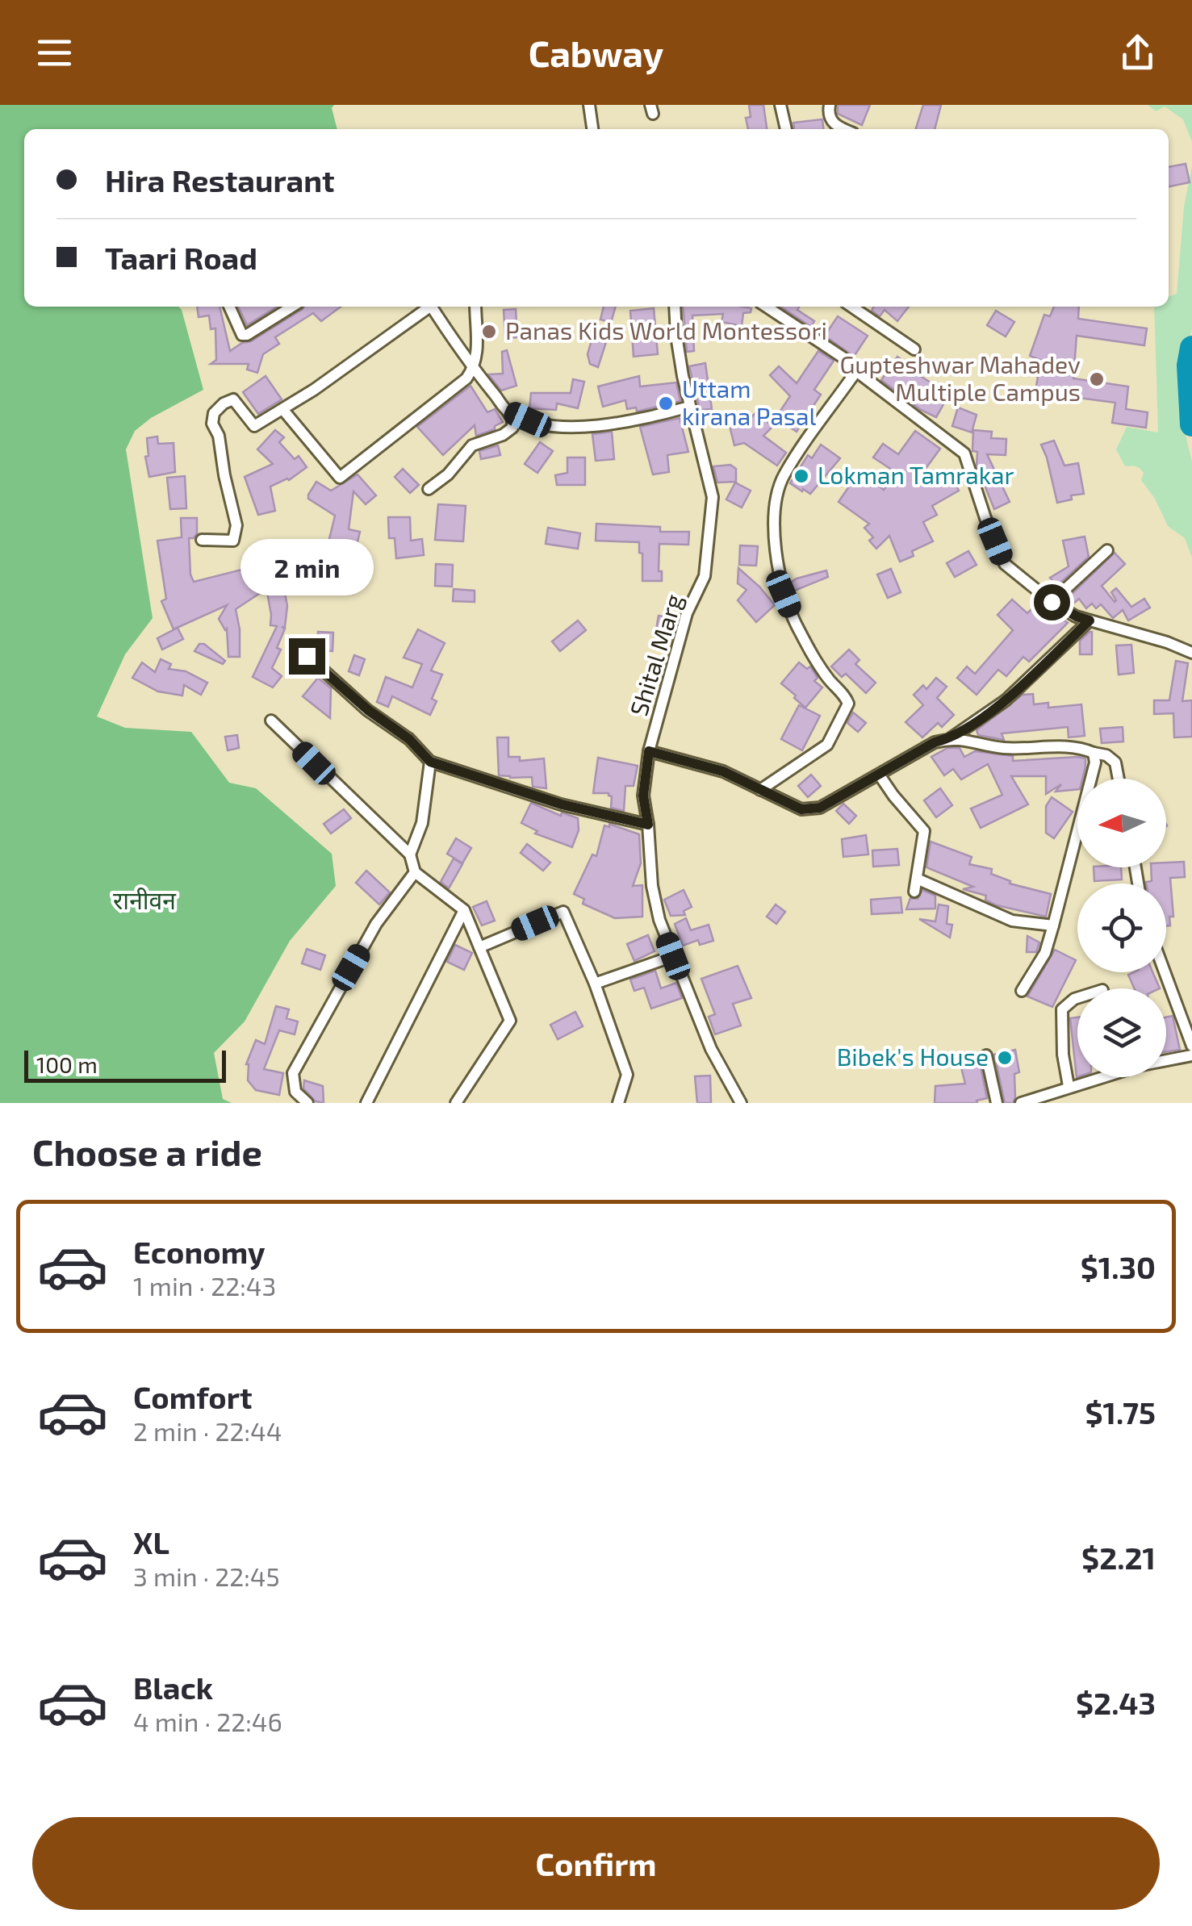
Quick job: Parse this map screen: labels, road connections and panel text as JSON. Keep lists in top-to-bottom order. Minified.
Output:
{"streets":{"street":["Shital Marg"]},"parks":["रानीवन"],"places":["Panas Kids World Montessori","Gupteshwar Mahadev Multiple Campus","Uttam kirana Pasal","Lokman Tamrakar","Bibek's House"],"scale_bar":"100 m","north":"left","page":{"header":"Cabway","banner":["Hira Restaurant","Taari Road"],"bubble":"2 min","scale":"100 m","heading":"Choose a ride","list":[{"name":"Economy","note":"1 min · 22:43","value":"$1.30"},{"name":"Comfort","note":"2 min · 22:44","value":"$1.75"},{"name":"XL","note":"3 min · 22:45","value":"$2.21"},{"name":"Black","note":"4 min · 22:46","value":"$2.43"}],"buttons":"Confirm"}}
